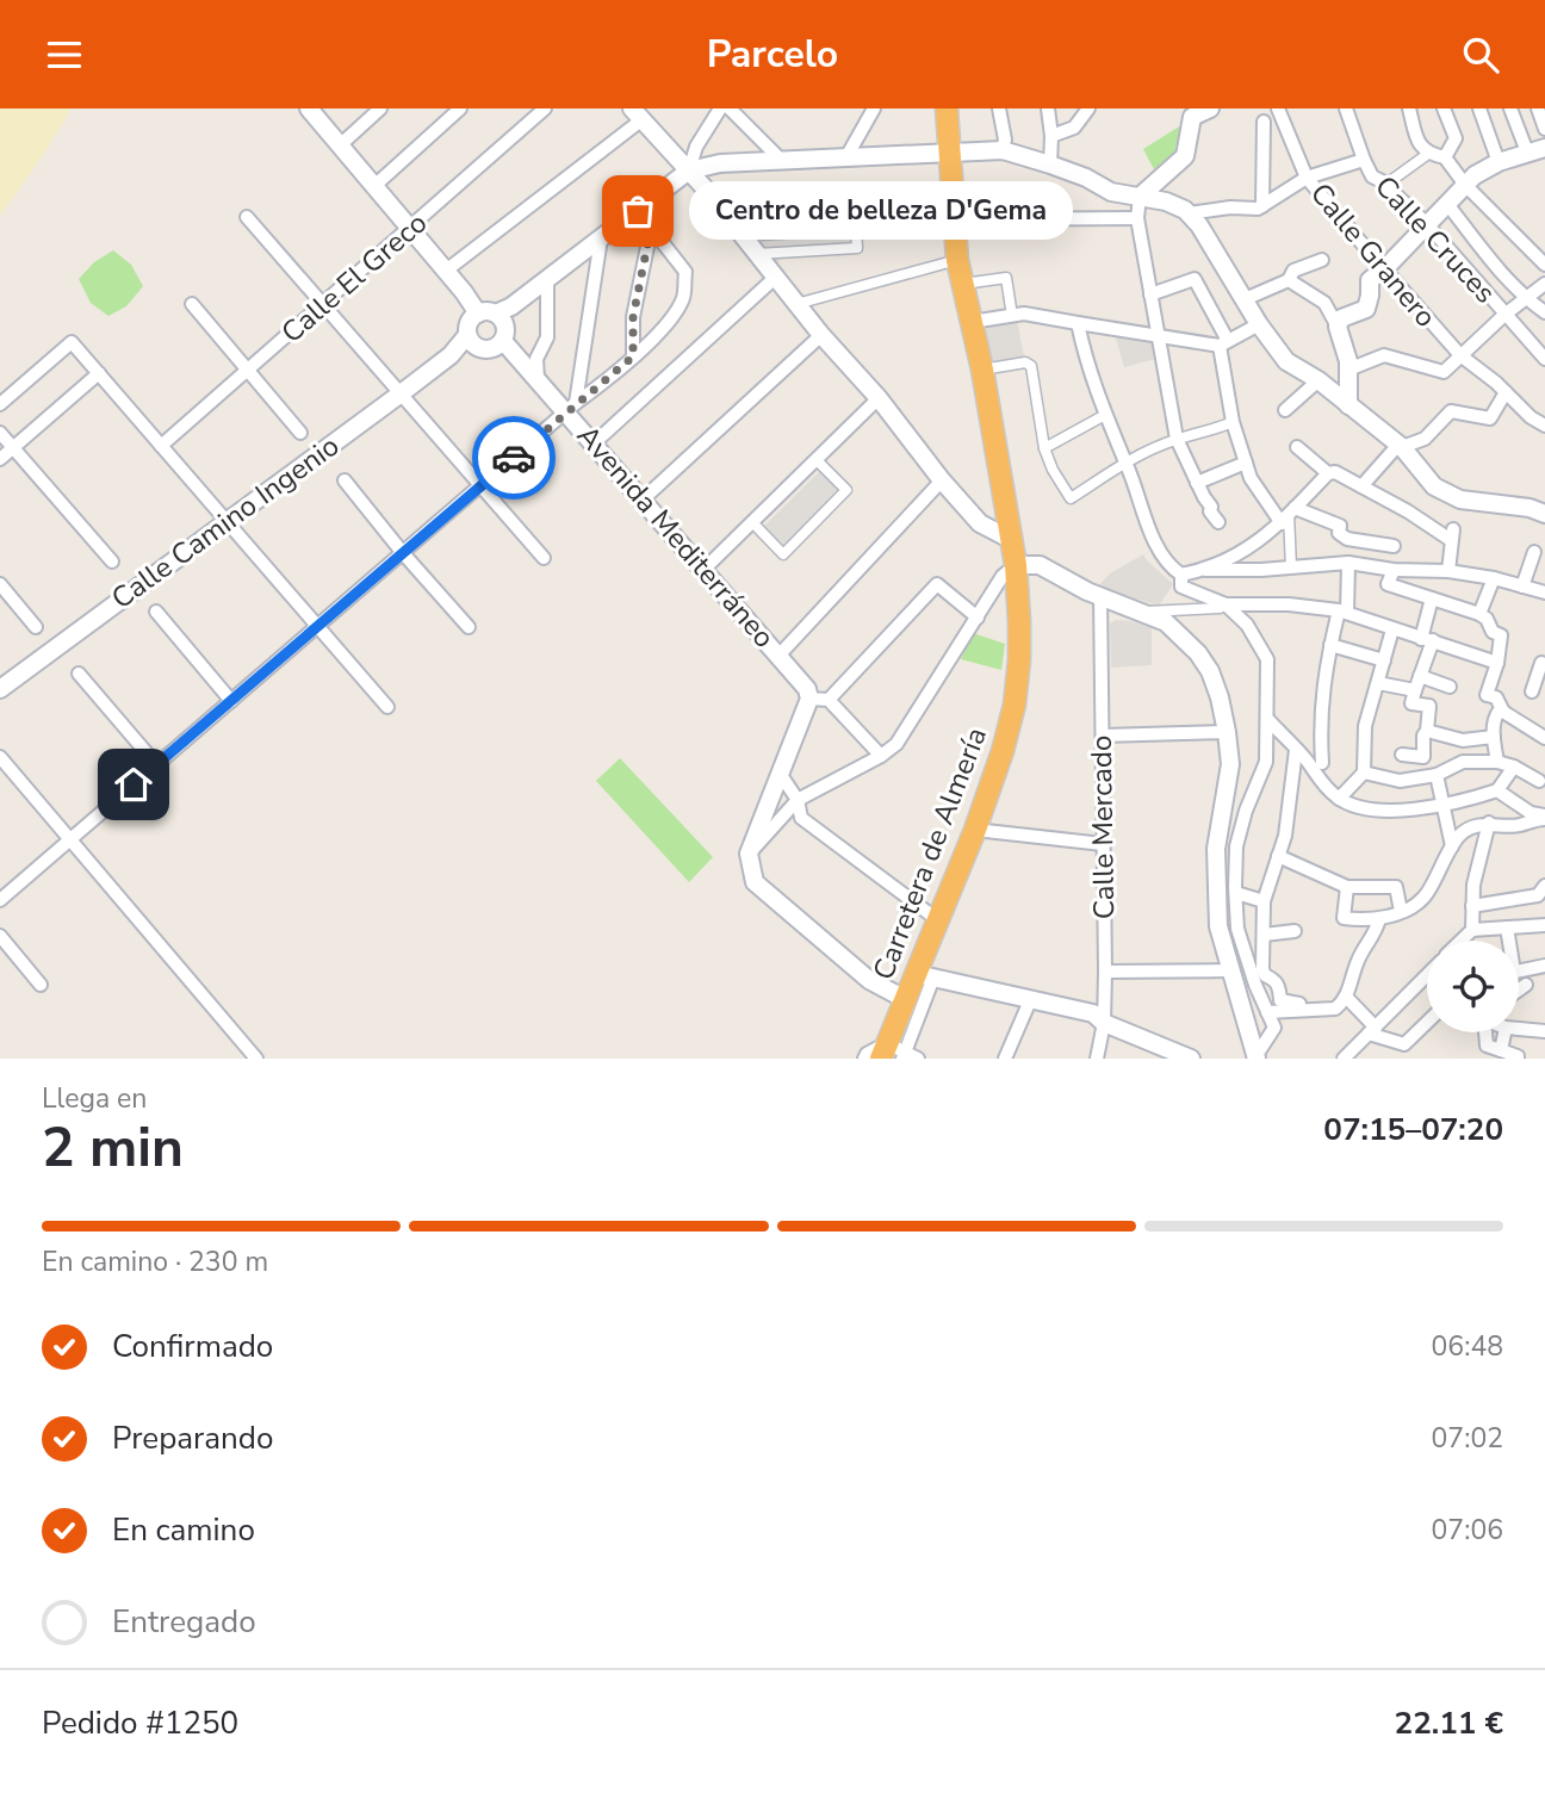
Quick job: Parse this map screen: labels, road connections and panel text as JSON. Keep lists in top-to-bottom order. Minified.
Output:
{"streets":{"highway":["Carretera de Almería"],"street":["Calle Cruces","Calle Granero","Calle El Greco","Calle Camino Ingenio","Avenida Mediterráneo","Calle Mercado"]},"crossings":[["Calle Camino Ingenio","Avenida Mediterráneo"]],"places":["Centro de belleza D'Gema"],"page":{"header":"Parcelo","bubble":"Centro de belleza D'Gema","heading":["2 min","Llega en","07:15–07:20"],"panel":["Pedido #1250","22.11 €"],"bar":"En camino · 230 m","list":[["Confirmado","06:48"],["Preparando","07:02"],["En camino","07:06"],"Entregado"]}}
